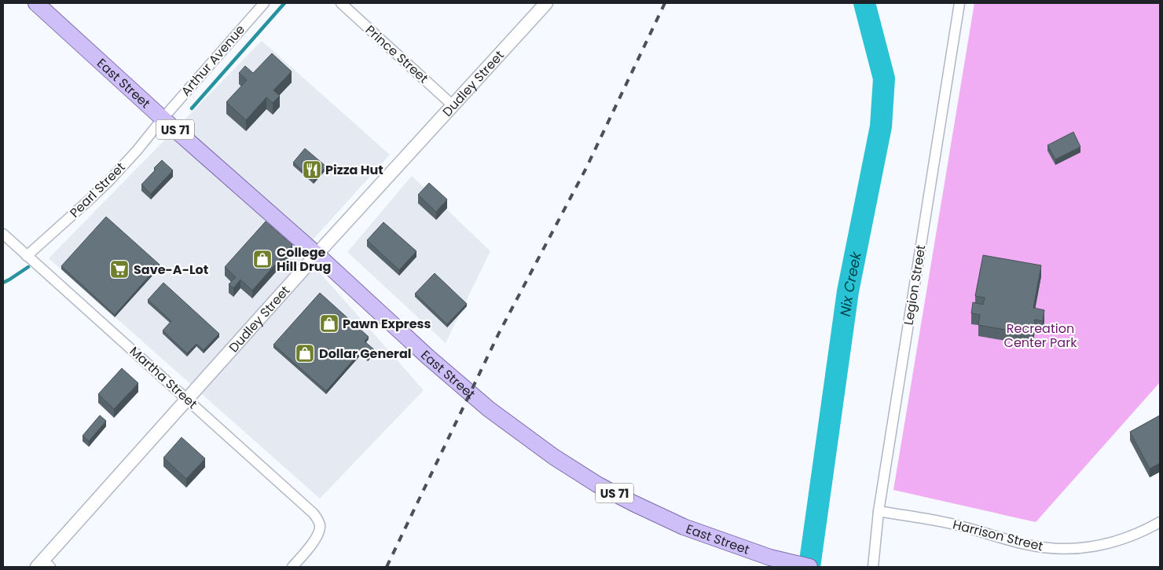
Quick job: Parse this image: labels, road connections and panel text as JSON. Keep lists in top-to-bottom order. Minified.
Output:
{"streets":{"main road":["East Street","US 71"],"street":["Prince Street","Arthur Avenue","Dudley Street","Pearl Street","Legion Street","Martha Street","Harrison Street"]},"crossings":[["Prince Street","Dudley Street"],["Arthur Avenue","East Street"],["Arthur Avenue","Pearl Street"],["East Street","Dudley Street"],["East Street","Pearl Street"],["Dudley Street","Martha Street"],["Pearl Street","Martha Street"],["Legion Street","Harrison Street"]],"water":["Nix Creek"],"parks":["Recreation Center Park"],"places":{"restaurant":["Pizza Hut"],"shop":["College Hill Drug","Pawn Express","Dollar General"],"supermarket":["Save-A-Lot"]}}
